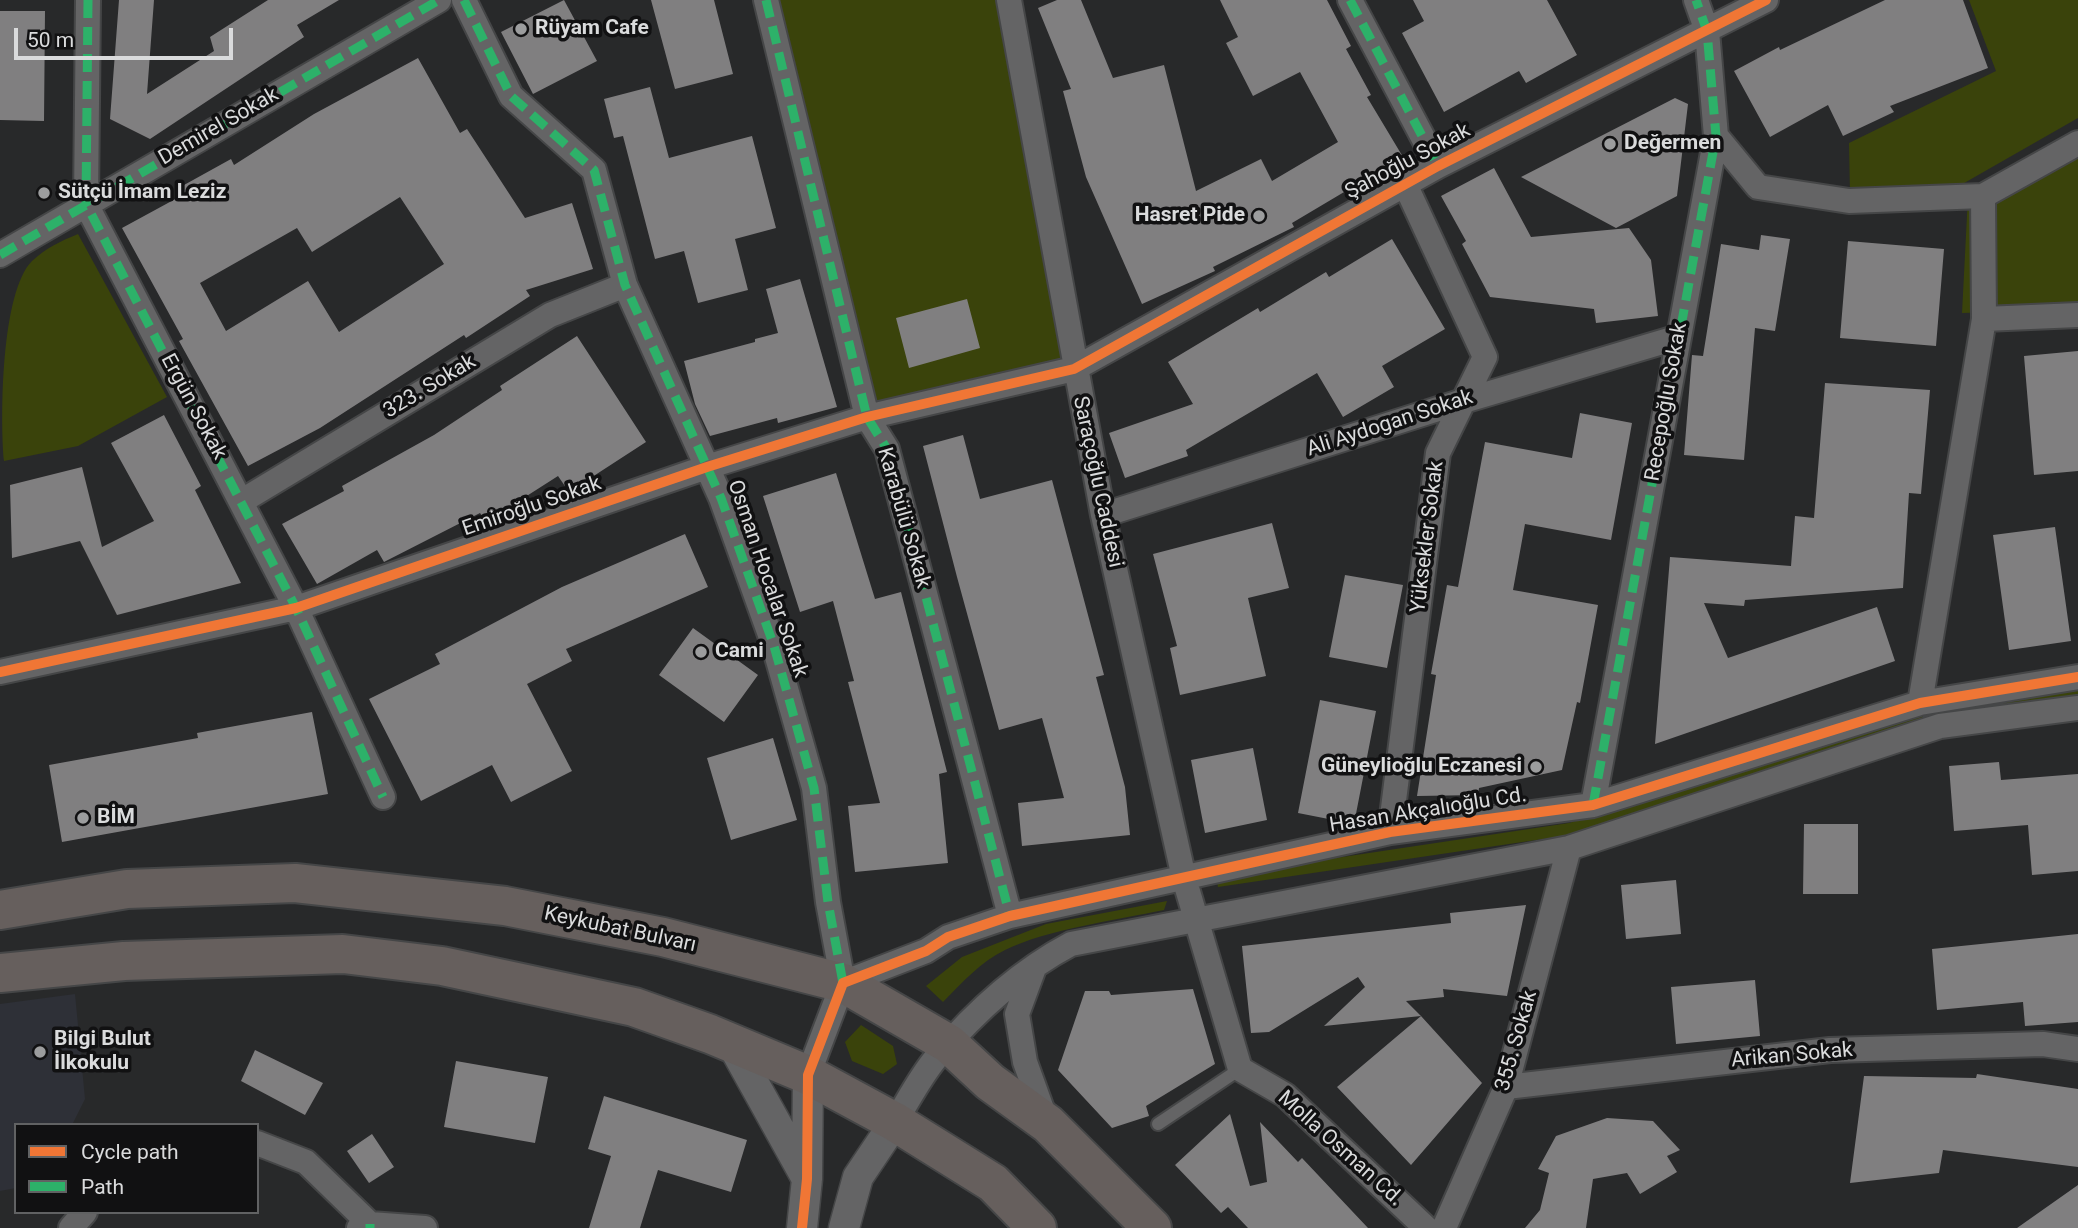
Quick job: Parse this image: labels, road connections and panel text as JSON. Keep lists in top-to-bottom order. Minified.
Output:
{"streets":{"highway":["Keykubat Bulvarı"],"street":["Demirel Sokak","Şahoğlu Sokak","323. Sokak","Recepoğlu Sokak","Ergün Sokak","Ali Aydogan Sokak","Saraçoğlu Caddesi","Emiroğlu Sokak","Karabülü Sokak","Yüksekler Sokak","Osman Hocalar Sokak","Hasan Akçalıoğlu Cd.","355. Sokak","Arikan Sokak","Molla Osman Cd."]},"crossings":[["Demirel Sokak","Ergün Sokak"],["Şahoğlu Sokak","Recepoğlu Sokak"],["Şahoğlu Sokak","Saraçoğlu Caddesi"],["Şahoğlu Sokak","Emiroğlu Sokak"],["Şahoğlu Sokak","Yüksekler Sokak"],["323. Sokak","Ergün Sokak"],["323. Sokak","Osman Hocalar Sokak"],["Recepoğlu Sokak","Ali Aydogan Sokak"],["Recepoğlu Sokak","Hasan Akçalıoğlu Cd."],["Ergün Sokak","Emiroğlu Sokak"],["Ali Aydogan Sokak","Saraçoğlu Caddesi"],["Ali Aydogan Sokak","Yüksekler Sokak"],["Saraçoğlu Caddesi","Emiroğlu Sokak"],["Saraçoğlu Caddesi","Hasan Akçalıoğlu Cd."],["Emiroğlu Sokak","Karabülü Sokak"],["Emiroğlu Sokak","Osman Hocalar Sokak"],["Karabülü Sokak","Hasan Akçalıoğlu Cd."],["Yüksekler Sokak","Hasan Akçalıoğlu Cd."],["Osman Hocalar Sokak","Hasan Akçalıoğlu Cd."],["Osman Hocalar Sokak","Keykubat Bulvarı"],["Hasan Akçalıoğlu Cd.","Keykubat Bulvarı"],["355. Sokak","Arikan Sokak"]],"places":["Rüyam Cafe","Değermen","Sütçü İmam Leziz","Hasret Pide","Cami","Güneylioğlu Eczanesi","BİM","Bilgi Bulut İlkokulu"],"legend":["Cycle path","Path"],"scale_bar":"50 m"}
